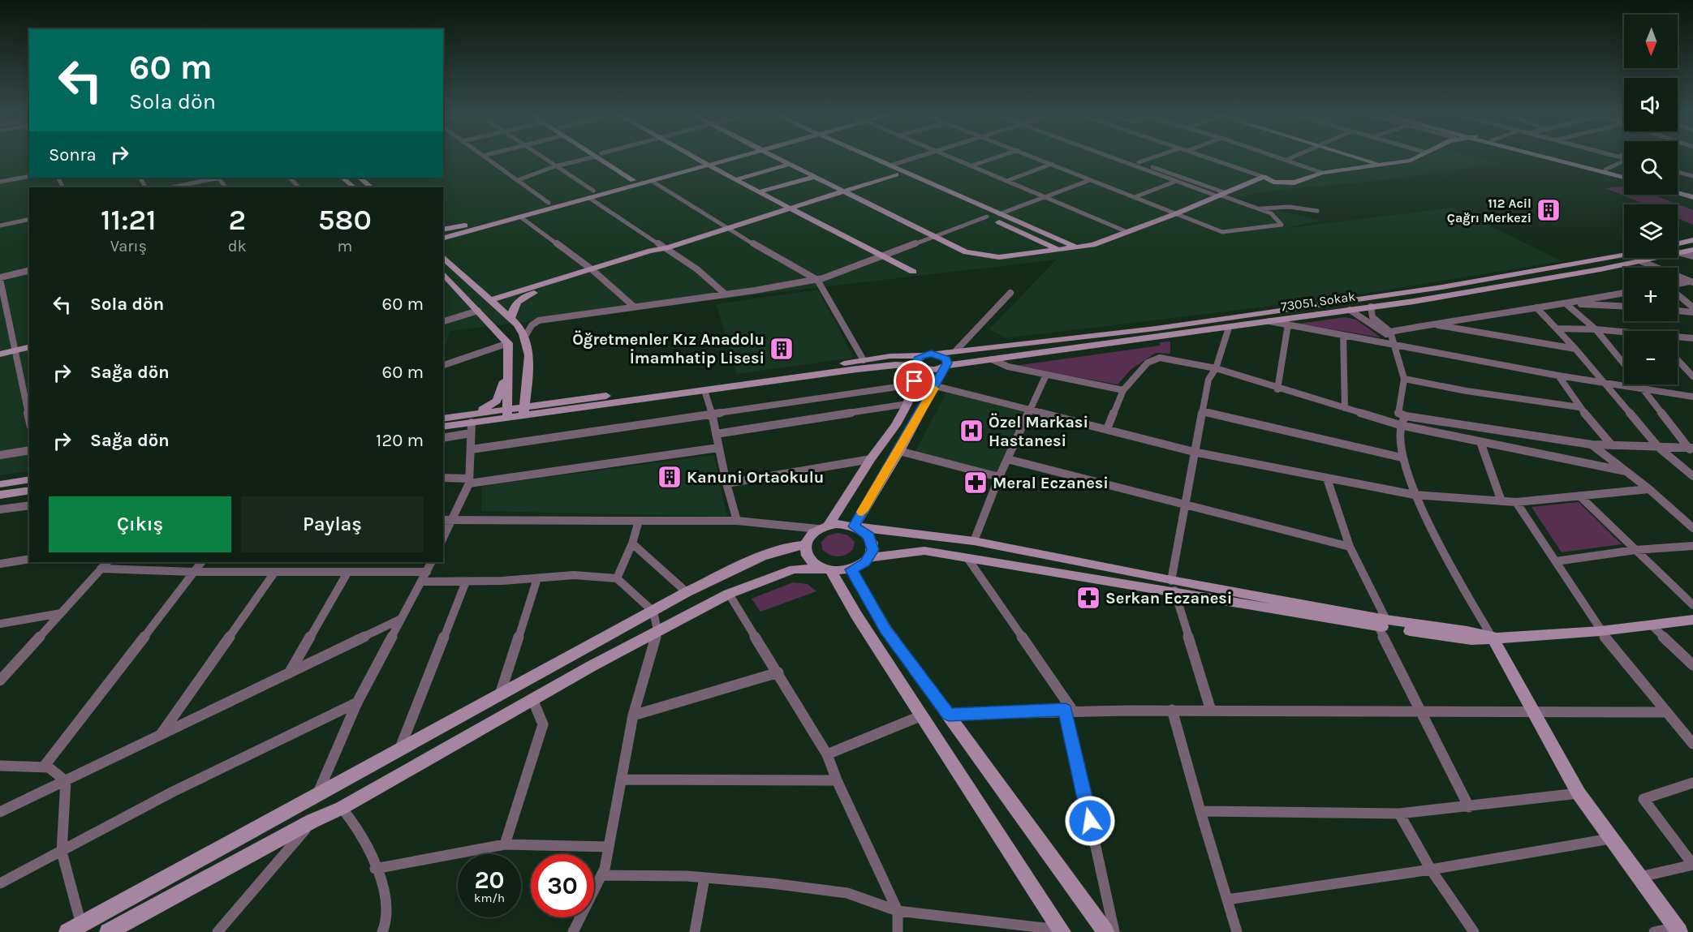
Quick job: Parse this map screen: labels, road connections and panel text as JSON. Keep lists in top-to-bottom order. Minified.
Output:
{"streets":{"main road":["73051. Sokak"]},"places":{"building":["112 Acil Çağrı Merkezi","Öğretmenler Kız Anadolu İmamhatip Lisesi","Kanuni Ortaokulu"],"hospital":["Özel Markasi Hastanesi"],"pharmacy":["Meral Eczanesi","Serkan Eczanesi"]},"north":"bottom","page":{"map_buttons":["+","−"],"turn":["60 m","Sola dön"],"then":"Sonra","eta":["11:21","Varış","2","dk","580","m"],"list":[{"name":"Sola dön","value":"60 m"},{"name":"Sağa dön","value":"60 m"},{"name":"Sağa dön","value":"120 m"}],"buttons":["Çıkış","Paylaş"],"speed":"20 km/h","limit":"30"}}
